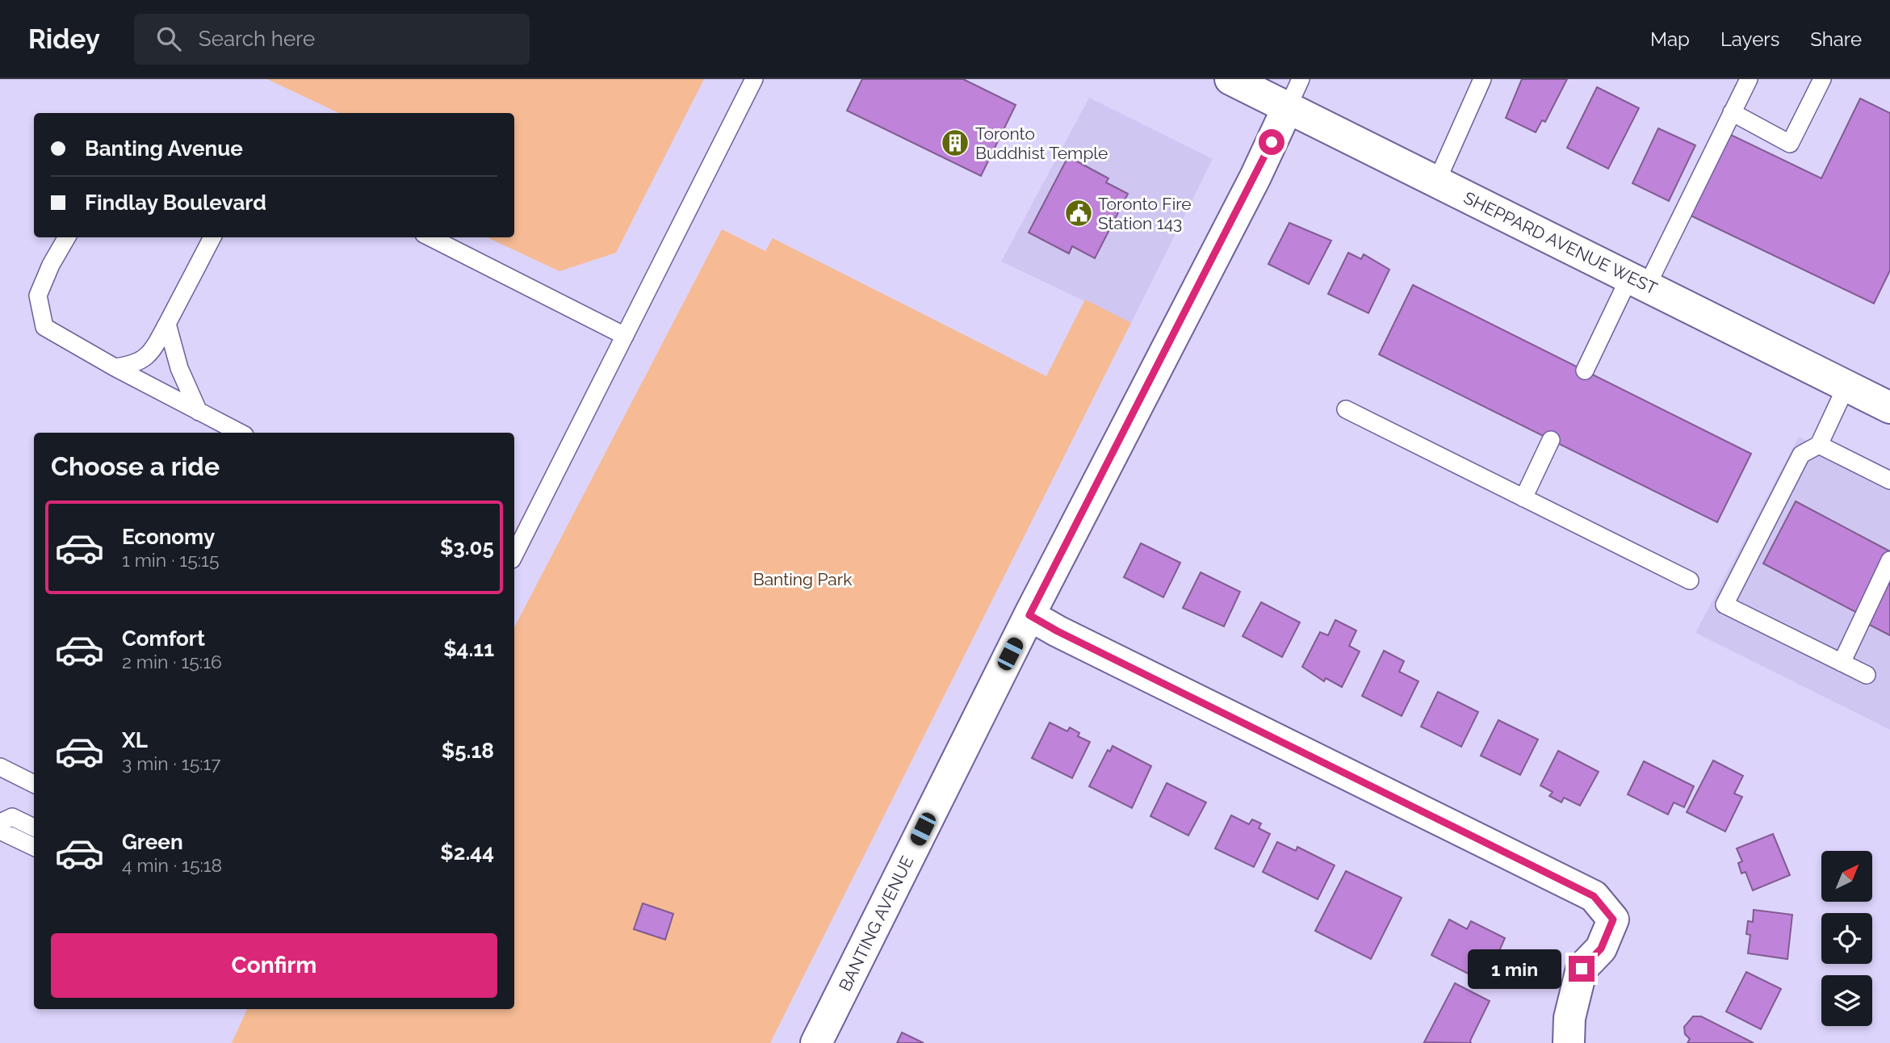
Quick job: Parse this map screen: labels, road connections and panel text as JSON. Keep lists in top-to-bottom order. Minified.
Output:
{"streets":{"street":["SHEPPARD AVENUE WEST","BANTING AVENUE"]},"crossings":[["SHEPPARD AVENUE WEST","BANTING AVENUE"]],"parks":["Banting Park"],"places":{"building":["Toronto Buddhist Temple"],"public building":["Toronto Fire Station 143"]},"north":"top right","page":{"header":"Ridey","search":"Search here","nav":["Map","Layers","Share"],"banner":["Banting Avenue","Findlay Boulevard"],"heading":"Choose a ride","list":[{"name":"Economy","note":"1 min · 15:15","value":"$3.05"},{"name":"Comfort","note":"2 min · 15:16","value":"$4.11"},{"name":"XL","note":"3 min · 15:17","value":"$5.18"},{"name":"Green","note":"4 min · 15:18","value":"$2.44"}],"buttons":"Confirm","bubble":"1 min"}}
